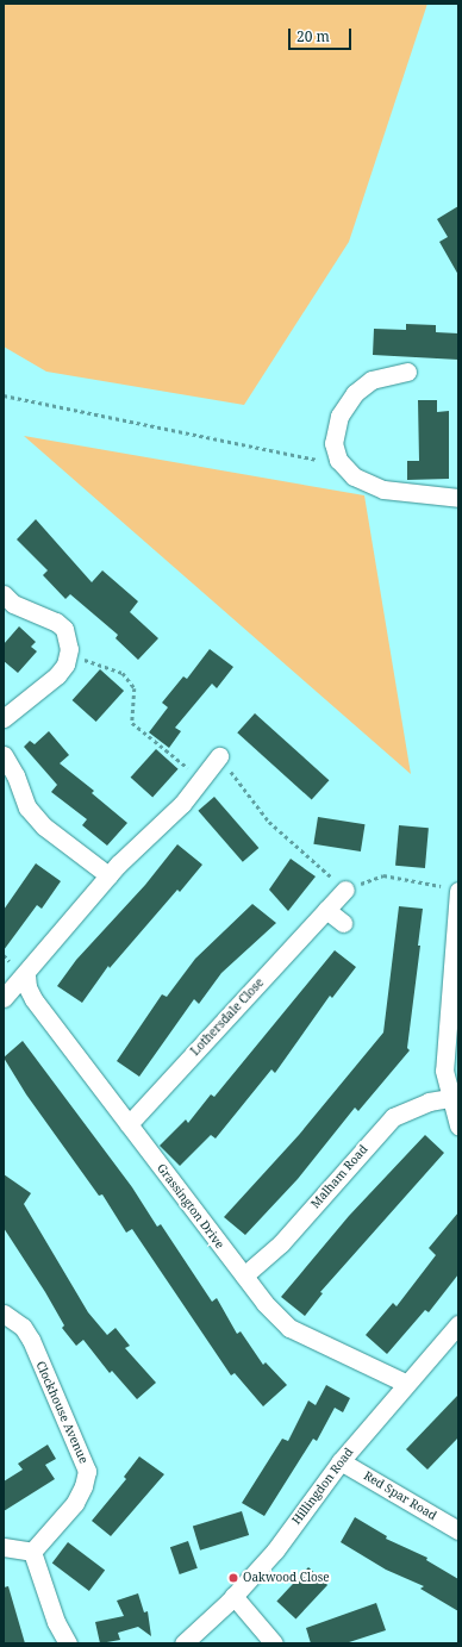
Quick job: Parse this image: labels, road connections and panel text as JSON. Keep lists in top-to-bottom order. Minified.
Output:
{"streets":{"street":["Lothersdale Close","Malham Road","Grassington Drive","Clockhouse Avenue","Hillingdon Road","Red Spar Road"]},"crossings":[["Lothersdale Close","Grassington Drive"],["Malham Road","Grassington Drive"],["Grassington Drive","Hillingdon Road"],["Hillingdon Road","Red Spar Road"]],"places":["Oakwood Close"],"scale_bar":"20 m"}
